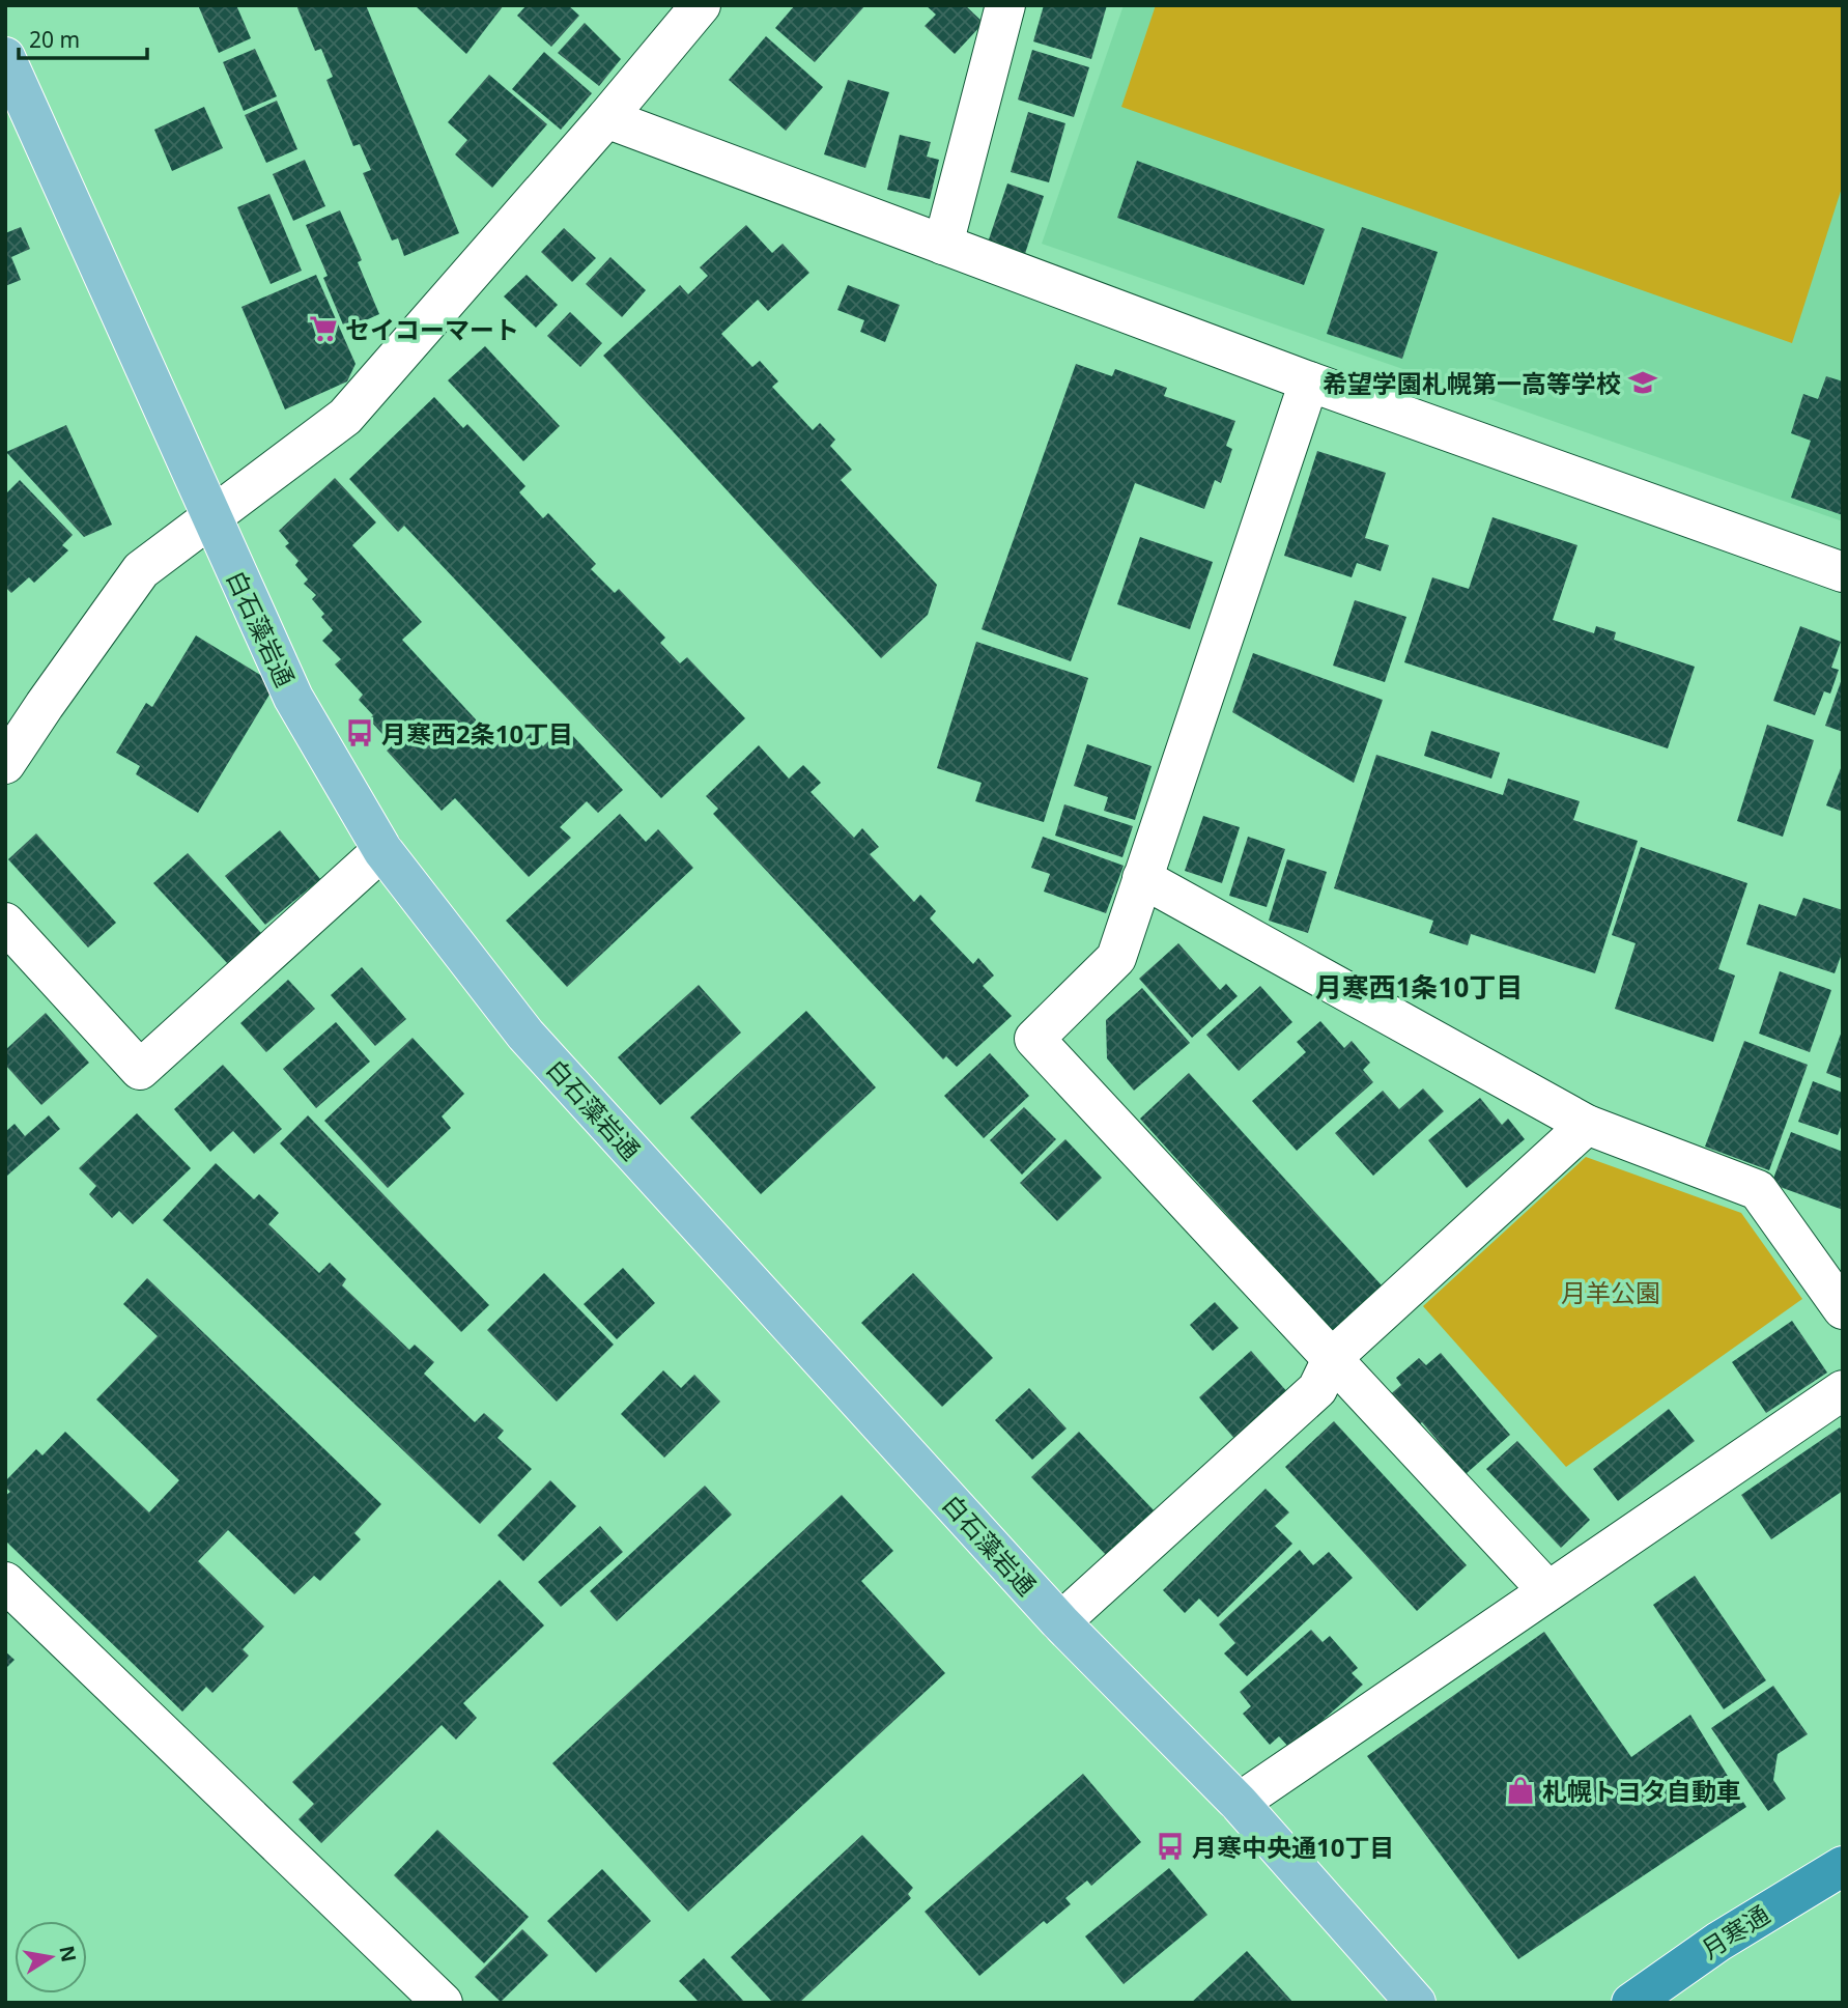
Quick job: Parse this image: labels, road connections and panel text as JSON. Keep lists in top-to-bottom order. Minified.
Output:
{"streets":{"highway":["月寒通"],"main road":["白石藻岩通"]},"districts":["月寒西1条10丁目"],"parks":["月羊公園"],"places":{"supermarket":["セイコーマート"],"school or university":["希望学園札幌第一高等学校"],"bus stop":["月寒西2条10丁目","月寒中央通10丁目"],"shop":["札幌トヨタ自動車"]},"scale_bar":"20 m","north":"right"}
